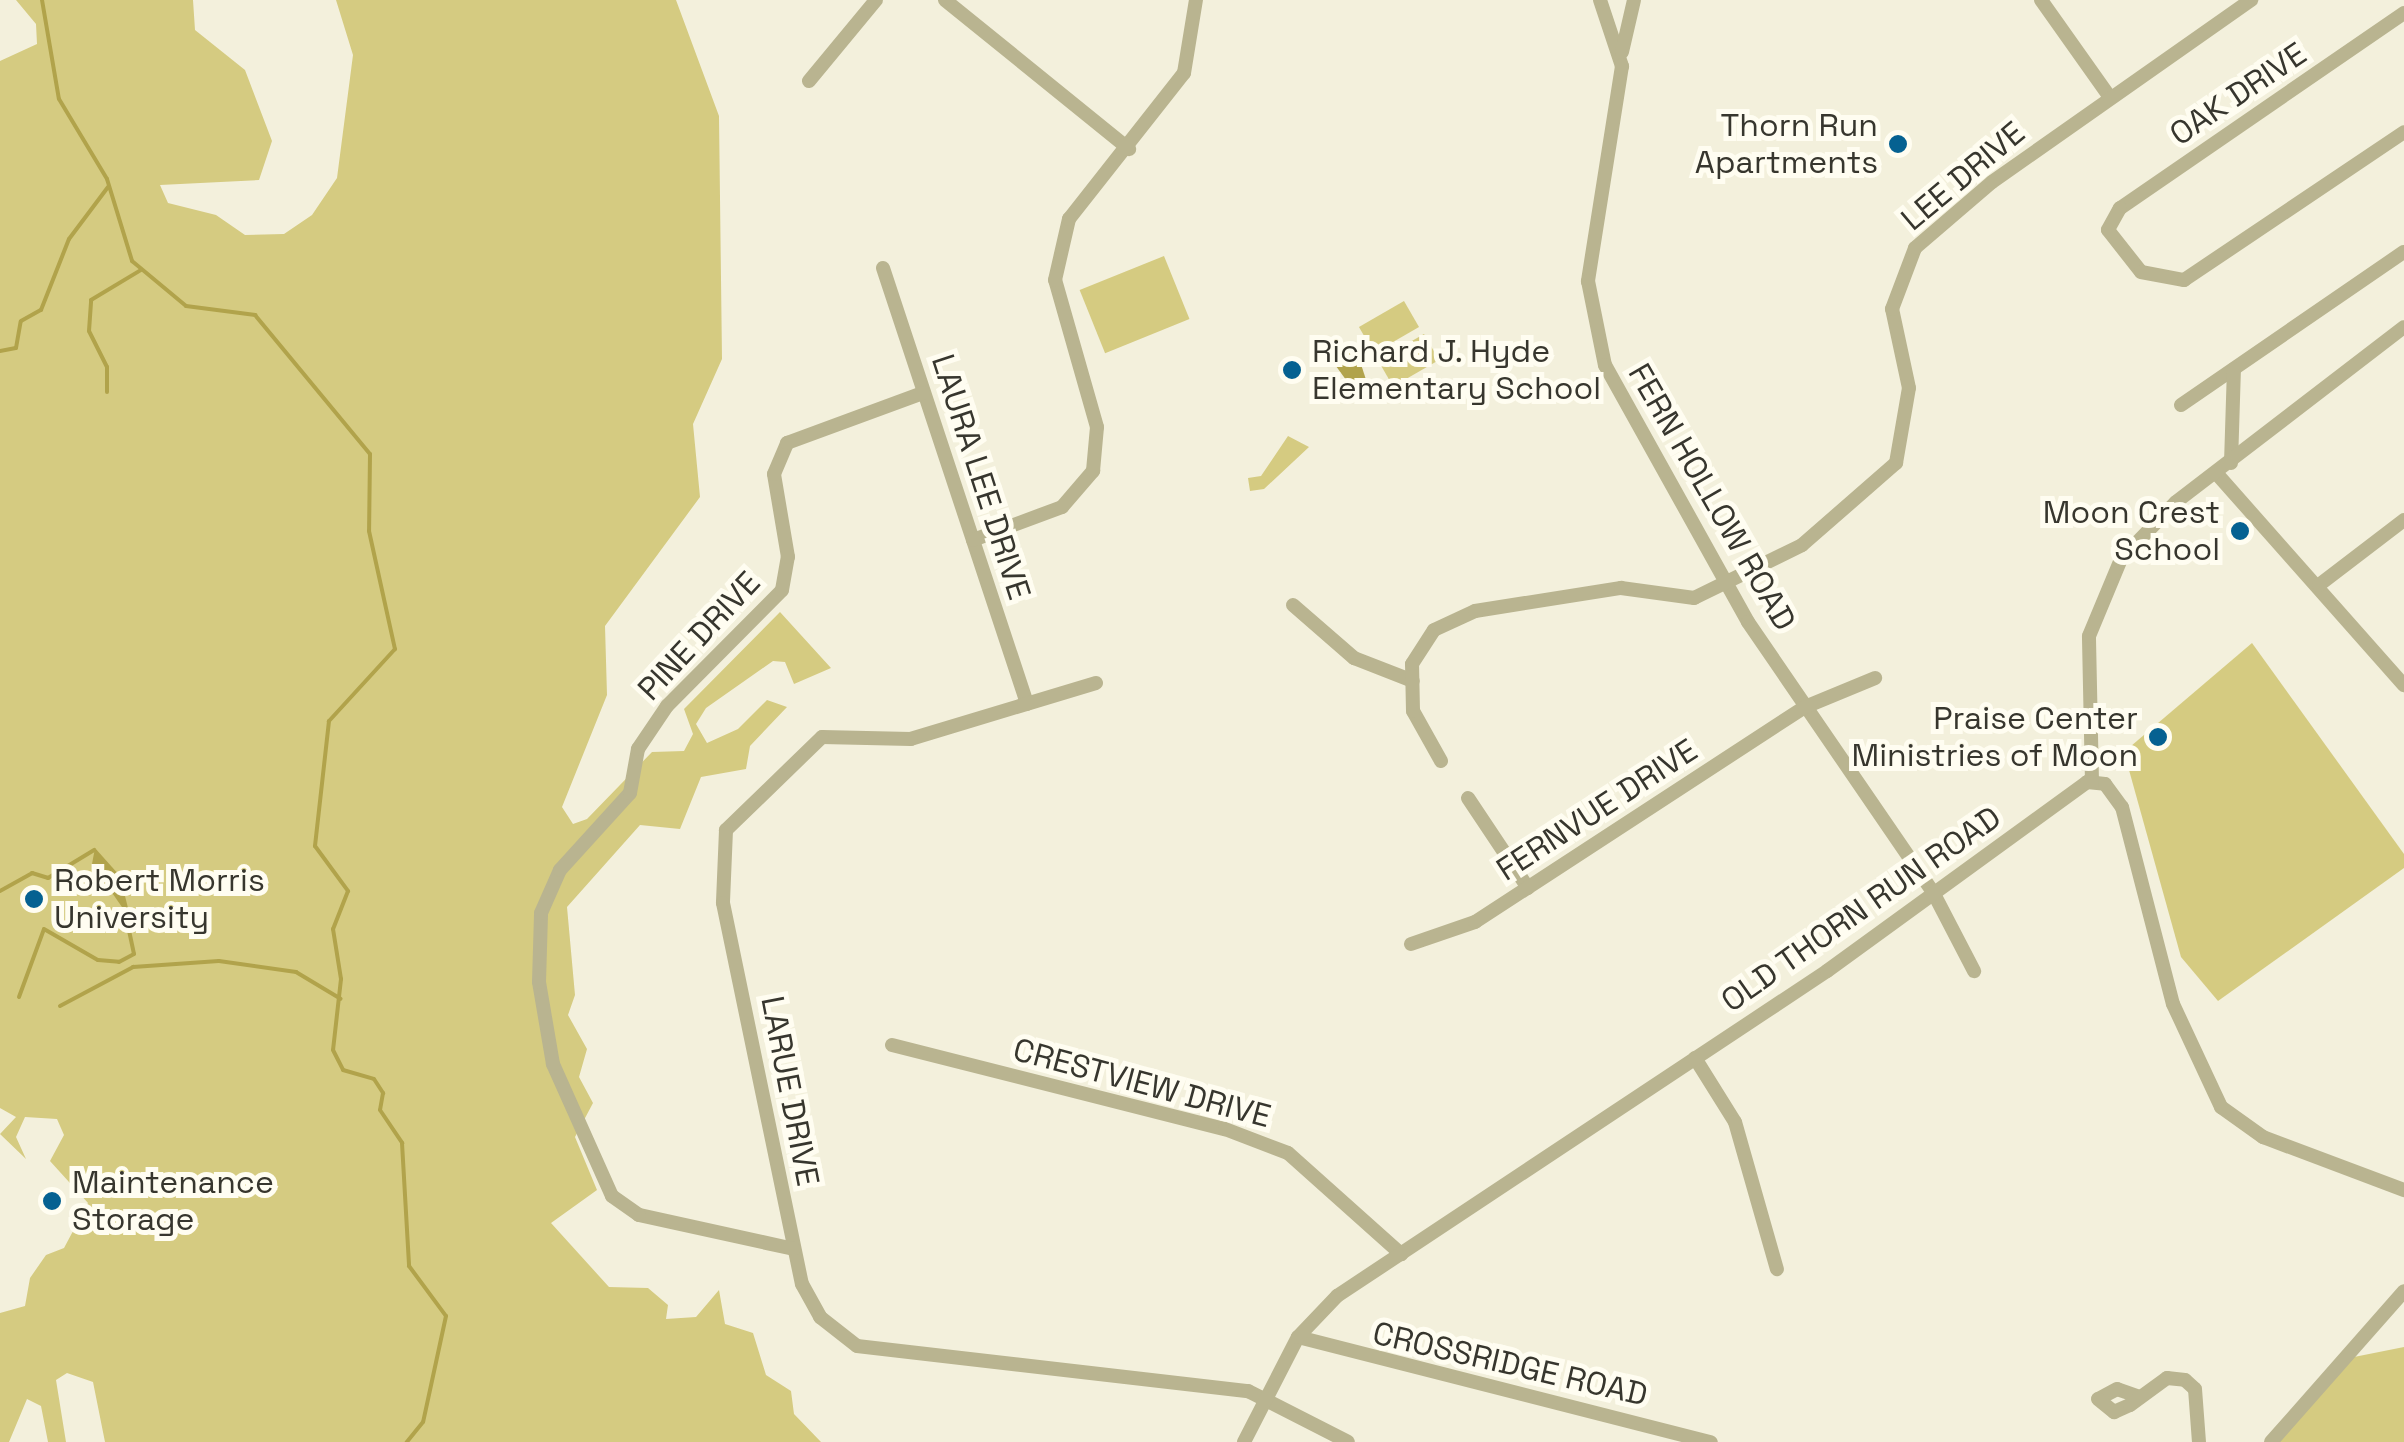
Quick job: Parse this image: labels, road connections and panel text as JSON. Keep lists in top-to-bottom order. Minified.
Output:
{"streets":{"street":["OAK DRIVE","LEE DRIVE","LAURA LEE DRIVE","FERN HOLLOW ROAD","PINE DRIVE","FERNVUE DRIVE","OLD THORN RUN ROAD","CRESTVIEW DRIVE","LARUE DRIVE","CROSSRIDGE ROAD"]},"crossings":[["LEE DRIVE","FERN HOLLOW ROAD"],["LAURA LEE DRIVE","PINE DRIVE"],["LAURA LEE DRIVE","LARUE DRIVE"],["FERN HOLLOW ROAD","FERNVUE DRIVE"],["FERN HOLLOW ROAD","OLD THORN RUN ROAD"],["PINE DRIVE","LARUE DRIVE"],["OLD THORN RUN ROAD","CRESTVIEW DRIVE"],["OLD THORN RUN ROAD","LARUE DRIVE"],["OLD THORN RUN ROAD","CROSSRIDGE ROAD"]],"places":["Thorn Run Apartments","Richard J. Hyde Elementary School","Moon Crest School","Praise Center Ministries of Moon","Robert Morris University","Maintenance Storage"]}
